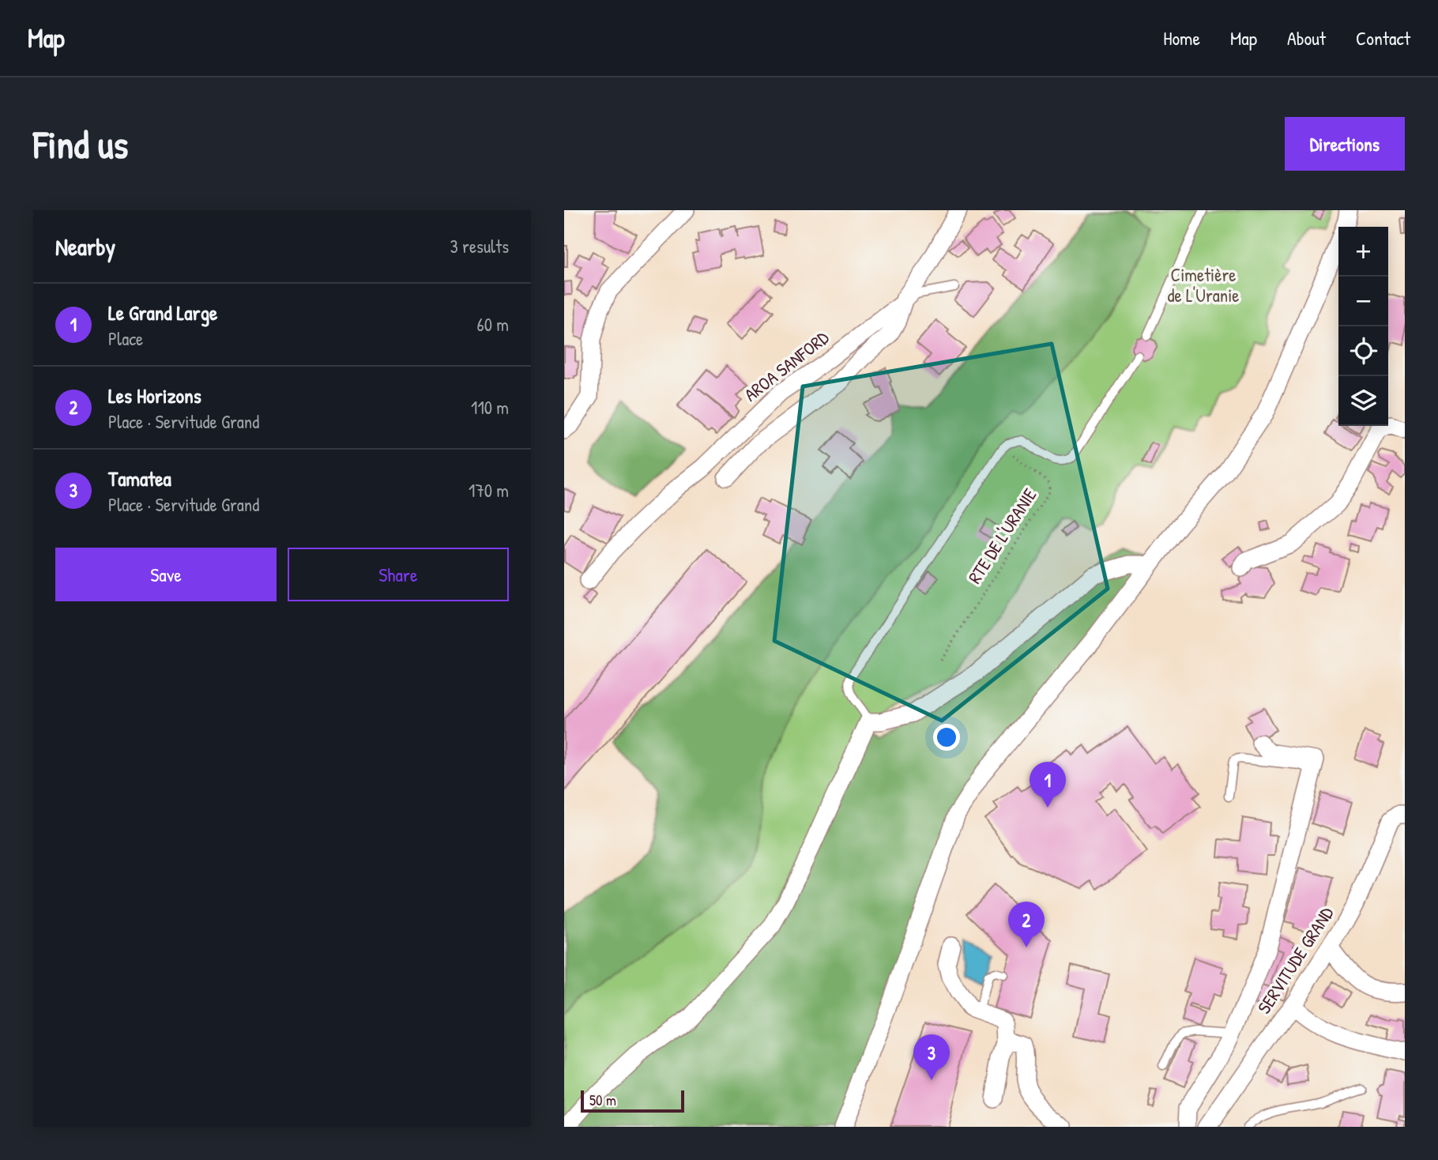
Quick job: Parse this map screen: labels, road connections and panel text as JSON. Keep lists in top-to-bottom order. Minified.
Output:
{"streets":{"street":["AROA SANFORD","SERVITUDE GRAND"],"path":["RTE DE L'URANIE"]},"parks":["Cimetière de L'Uranie"],"scale_bar":"50 m","page":{"header":"Map","nav":["Home","Map","About","Contact"],"buttons":["Directions",["Save","Share"]],"title":"Find us","heading":["Nearby","3 results"],"map_buttons":["+","−"],"list":[{"mark":"1","name":"Le Grand Large","note":"Place","value":"60 m"},{"mark":"2","name":"Les Horizons","note":"Place · Servitude Grand","value":"110 m"},{"mark":"3","name":"Tamatea","note":"Place · Servitude Grand","value":"170 m"}],"pins":["1","2","3"],"scale":"50 m"}}
